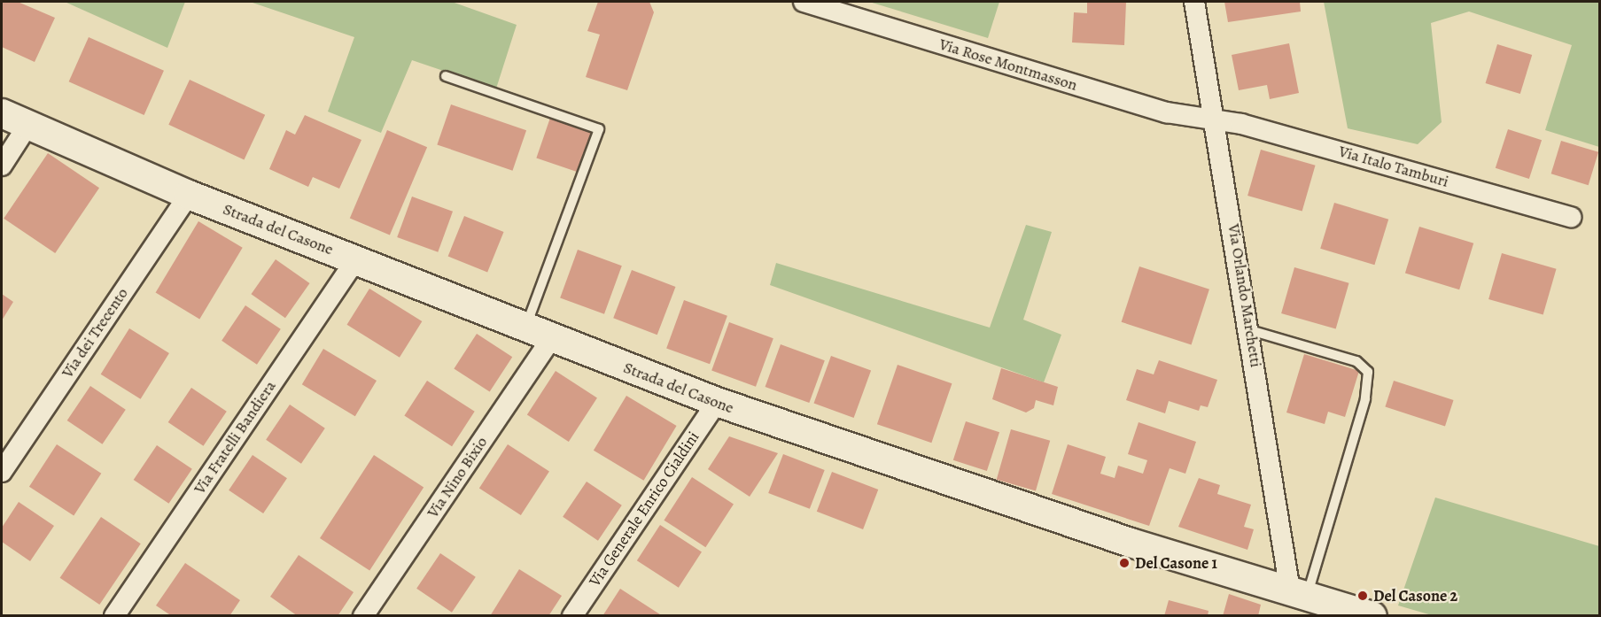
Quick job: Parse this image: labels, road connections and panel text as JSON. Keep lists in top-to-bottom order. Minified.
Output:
{"streets":{"street":["Via Rose Montmasson","Via Italo Tamburi","Strada del Casone","Via Orlando Marchetti","Via dei Trecento","Via Fratelli Bandiera","Via Nino Bixio","Via Generale Enrico Cialdini"]},"crossings":[["Via Rose Montmasson","Via Italo Tamburi"],["Via Rose Montmasson","Via Orlando Marchetti"],["Via Italo Tamburi","Via Orlando Marchetti"],["Strada del Casone","Via Orlando Marchetti"],["Strada del Casone","Via dei Trecento"],["Strada del Casone","Via Fratelli Bandiera"],["Strada del Casone","Via Nino Bixio"],["Strada del Casone","Via Generale Enrico Cialdini"]],"places":["Del Casone 1","Del Casone 2"]}
